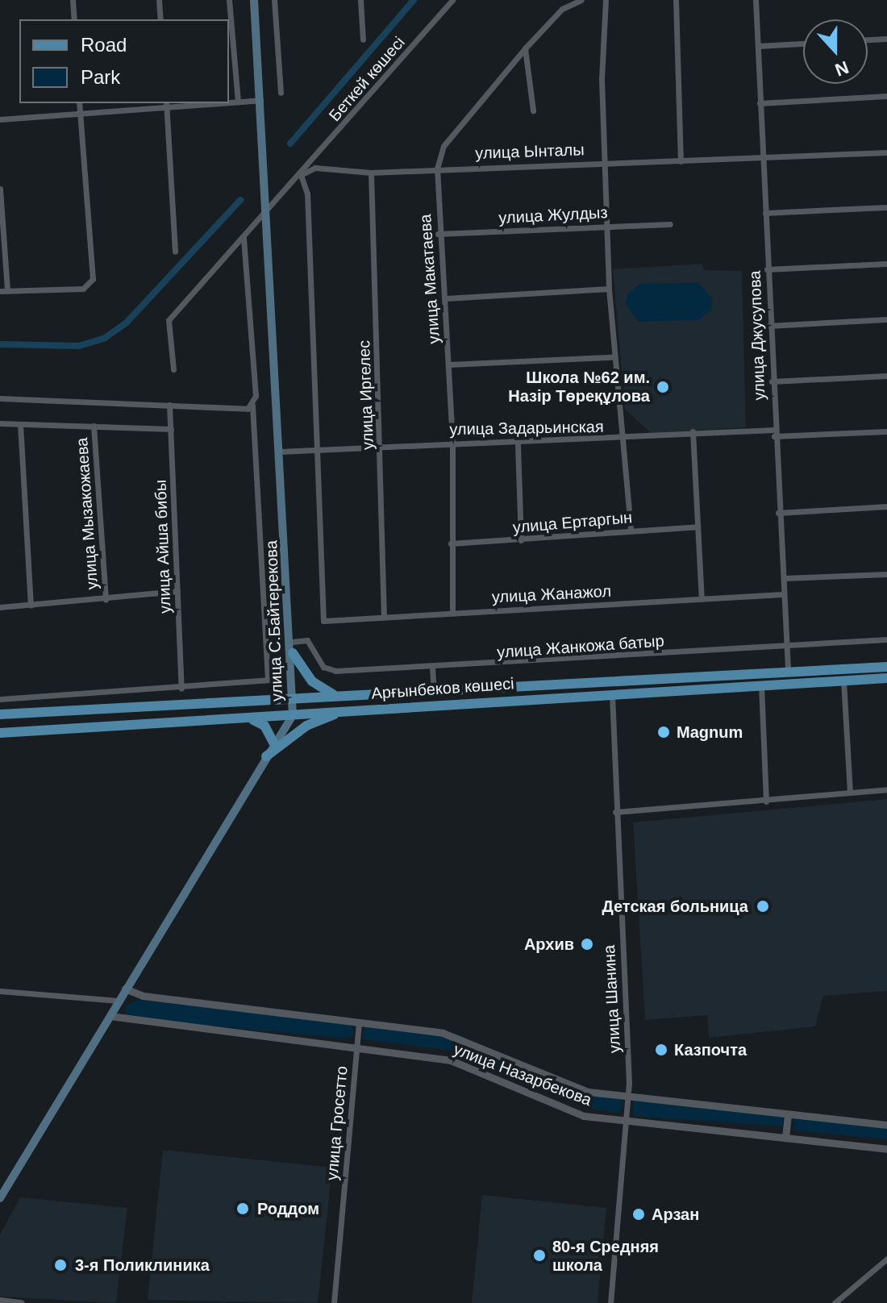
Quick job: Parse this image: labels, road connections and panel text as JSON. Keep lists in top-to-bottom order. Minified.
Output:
{"streets":{"main road":["улица С.Байтерекова","Арғынбеков көшесі"],"street":["Беткей көшесі","улица Ынталы","улица Жулдыз","улица Макатаева","улица Джусупова","улица Иргелес","улица Задарьинская","улица Мызакожаева","улица Ертаргын","улица Айша бибы","улица Жанажол","улица Жанкожа батыр","улица Шанина","улица Назарбекова","улица Гросетто"]},"crossings":[["Беткей көшесі","улица Ынталы"],["Беткей көшесі","улица С.Байтерекова"],["улица Ынталы","улица Макатаева"],["улица Ынталы","улица Джусупова"],["улица Ынталы","улица Иргелес"],["улица Жулдыз","улица Макатаева"],["улица Макатаева","улица Задарьинская"],["улица Макатаева","улица Ертаргын"],["улица Макатаева","улица Жанажол"],["улица Джусупова","улица Задарьинская"],["улица Джусупова","улица Жанажол"],["улица Джусупова","улица Жанкожа батыр"],["улица Джусупова","Арғынбеков көшесі"],["улица Иргелес","улица Задарьинская"],["улица Иргелес","улица Жанажол"],["улица Задарьинская","улица Жанажол"],["улица Задарьинская","улица С.Байтерекова"],["улица С.Байтерекова","улица Жанкожа батыр"],["улица С.Байтерекова","Арғынбеков көшесі"],["улица С.Байтерекова","улица Назарбекова"],["Арғынбеков көшесі","улица Шанина"],["улица Шанина","улица Назарбекова"],["улица Назарбекова","улица Гросетто"]],"places":["Школа №62 им. Назір Төреқұлова","Magnum","Детская больница","Архив","Казпочта","Роддом","Арзан","80-я Средняя школа","3-я Поликлиника"],"legend":["Road","Park"],"north":"bottom"}
